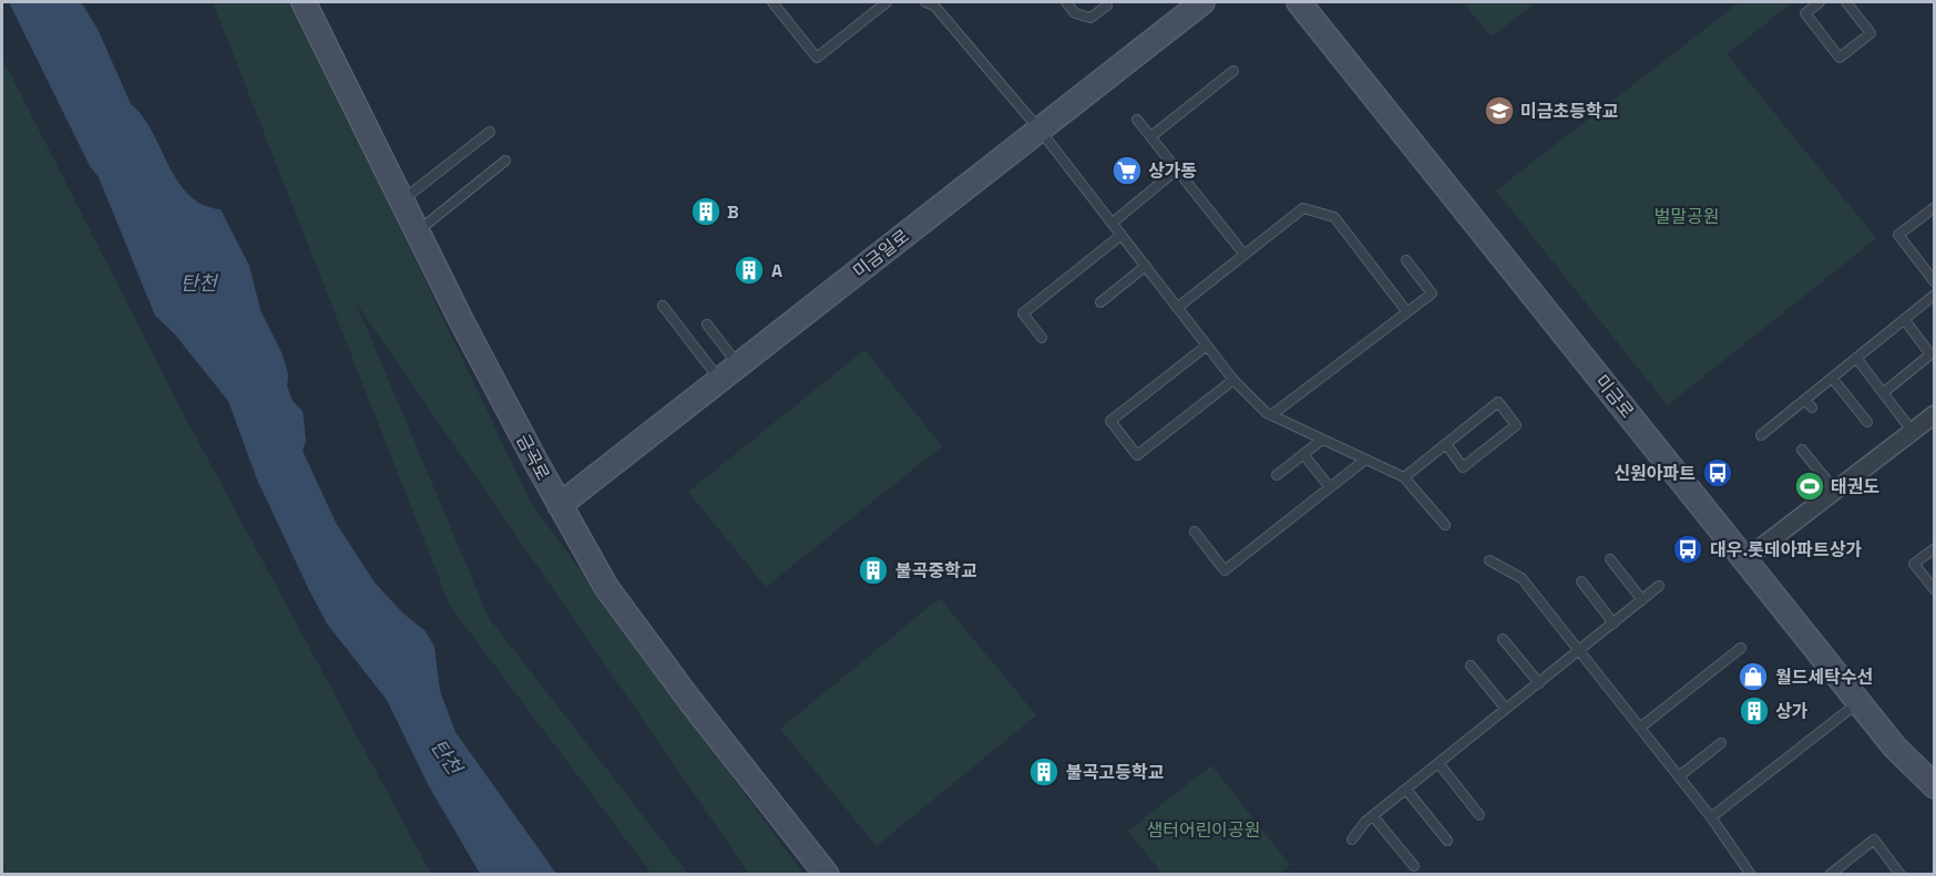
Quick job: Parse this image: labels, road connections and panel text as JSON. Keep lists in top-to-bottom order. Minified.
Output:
{"streets":{"main road":["미금일로","미금로","금곡로"]},"crossings":[["미금일로","금곡로"]],"water":["탄천"],"parks":["벌말공원","샘터어린이공원"],"places":{"school or university":["미금초등학교"],"supermarket":["상가동"],"building":["B","A","불곡중학교","상가","불곡고등학교"],"bus stop":["신원아파트","대우.롯데아파트상가"],"sports":["태권도"],"shop":["월드세탁수선"]}}
